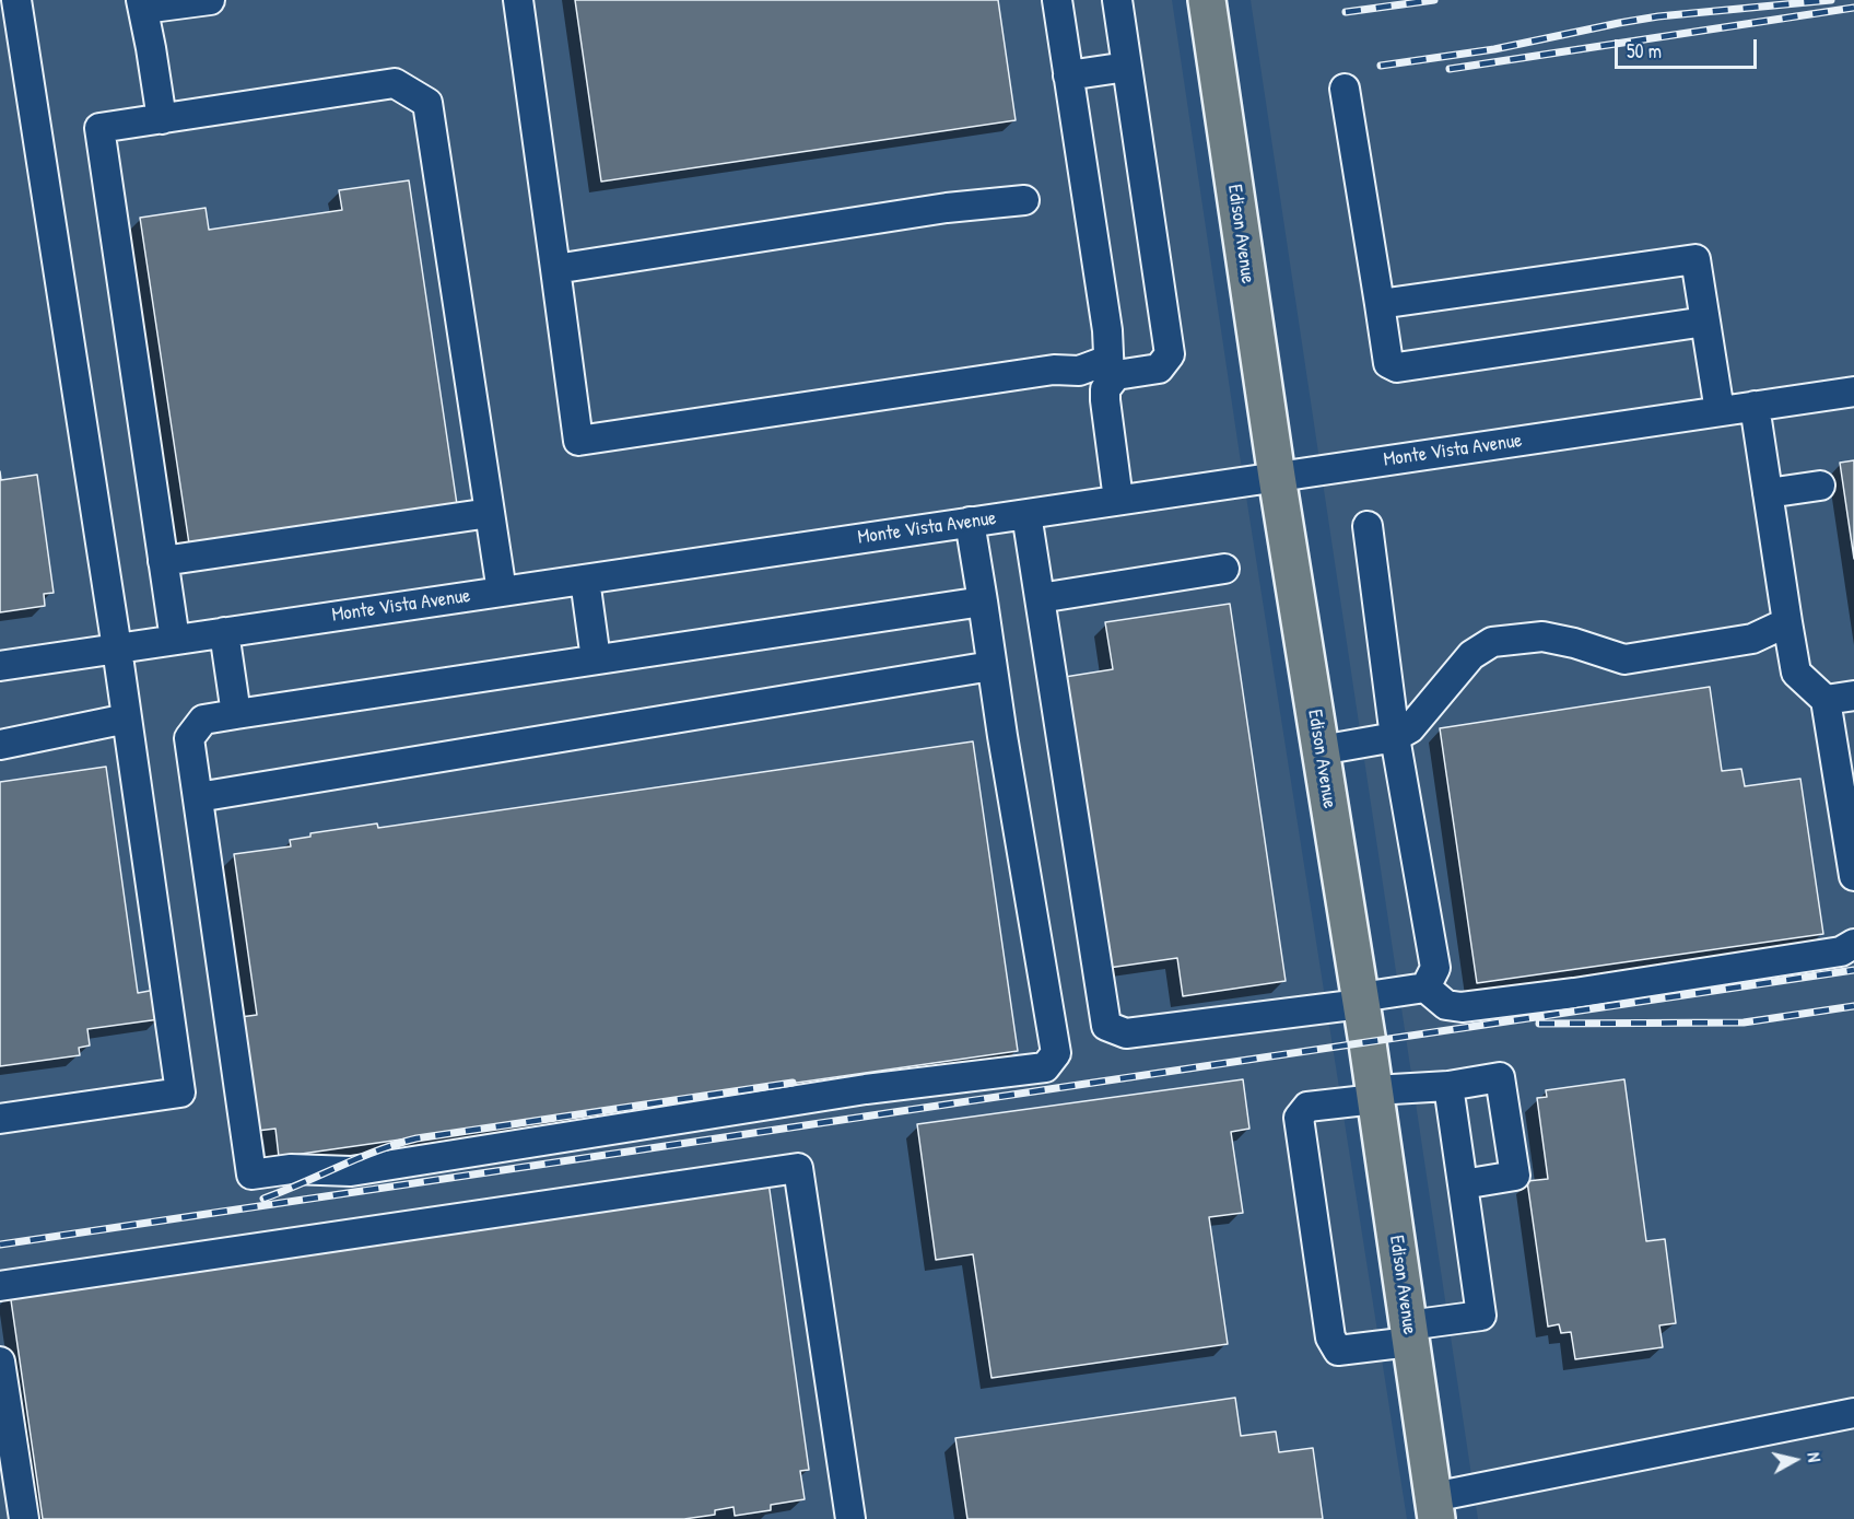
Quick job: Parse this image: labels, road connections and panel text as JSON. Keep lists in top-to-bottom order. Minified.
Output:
{"streets":{"main road":["Edison Avenue"],"street":["Monte Vista Avenue"]},"crossings":[["Edison Avenue","Monte Vista Avenue"]],"scale_bar":"50 m","north":"right"}
